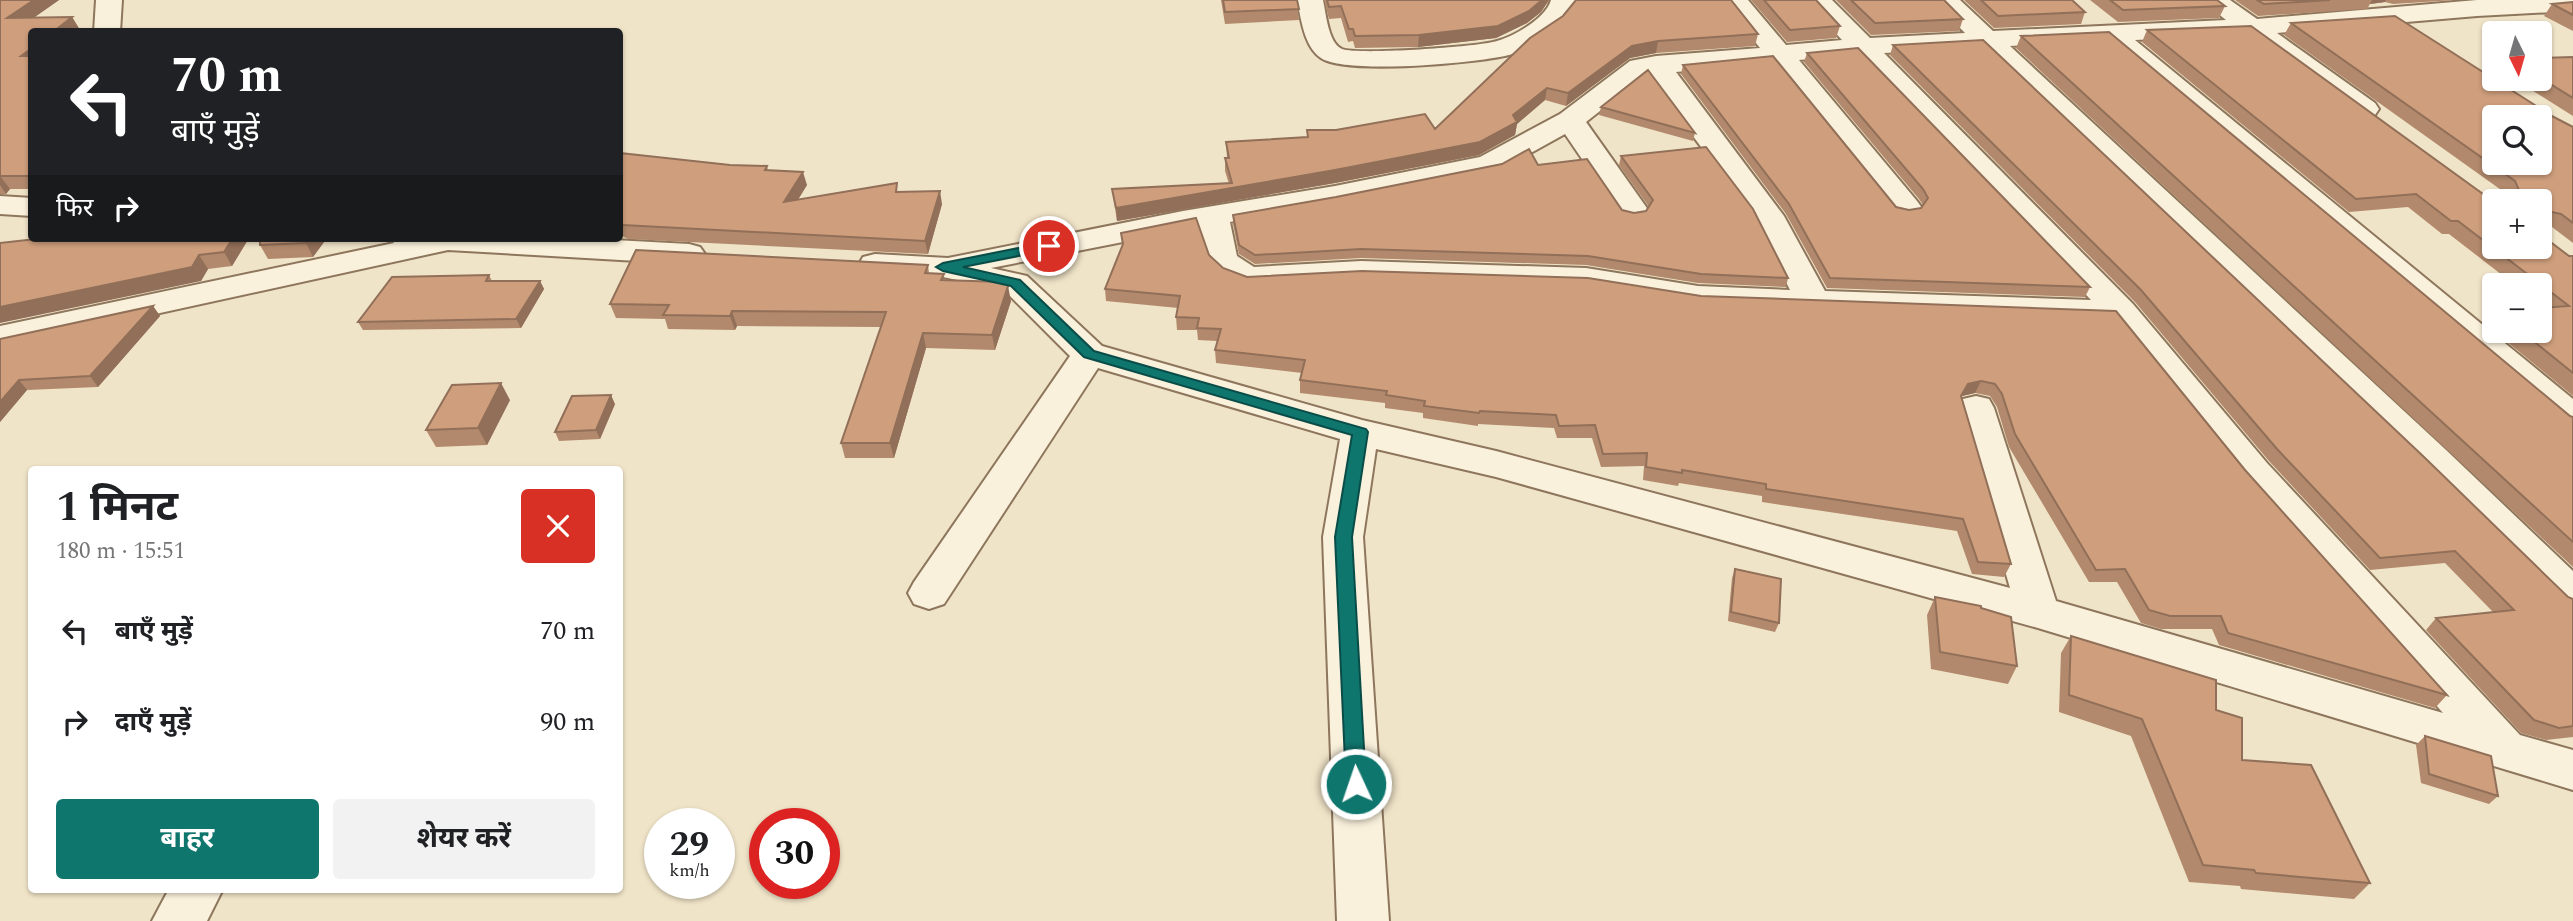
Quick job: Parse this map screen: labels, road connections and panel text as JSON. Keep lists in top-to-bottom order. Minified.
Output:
{"north":"bottom","page":{"map_buttons":["+","−"],"turn":["70 m","बाएँ मुड़ें"],"then":"फिर","heading":["1 मिनट","180 m · 15:51"],"list":[{"name":"बाएँ मुड़ें","value":"70 m"},{"name":"दाएँ मुड़ें","value":"90 m"}],"buttons":["बाहर","शेयर करें"],"speed":"29 km/h","limit":"30"}}
